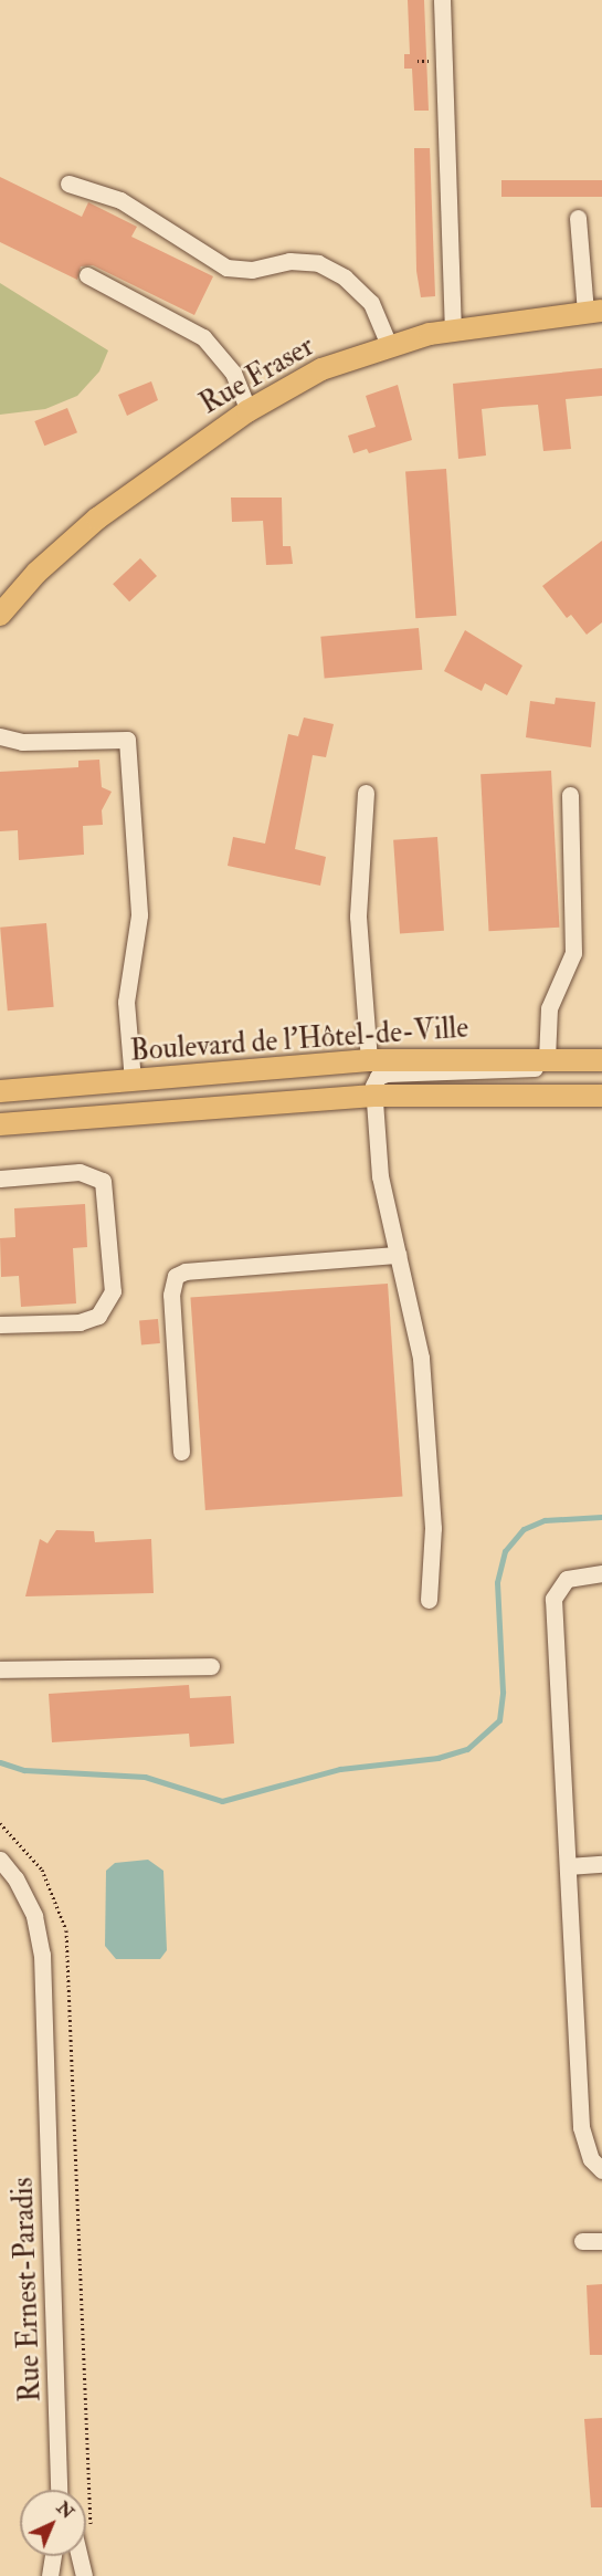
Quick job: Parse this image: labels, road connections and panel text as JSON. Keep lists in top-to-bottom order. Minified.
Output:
{"streets":{"main road":["Rue Fraser","Boulevard de l'Hôtel-de-Ville"],"street":["Rue Ernest-Paradis"]},"north":"top right"}
